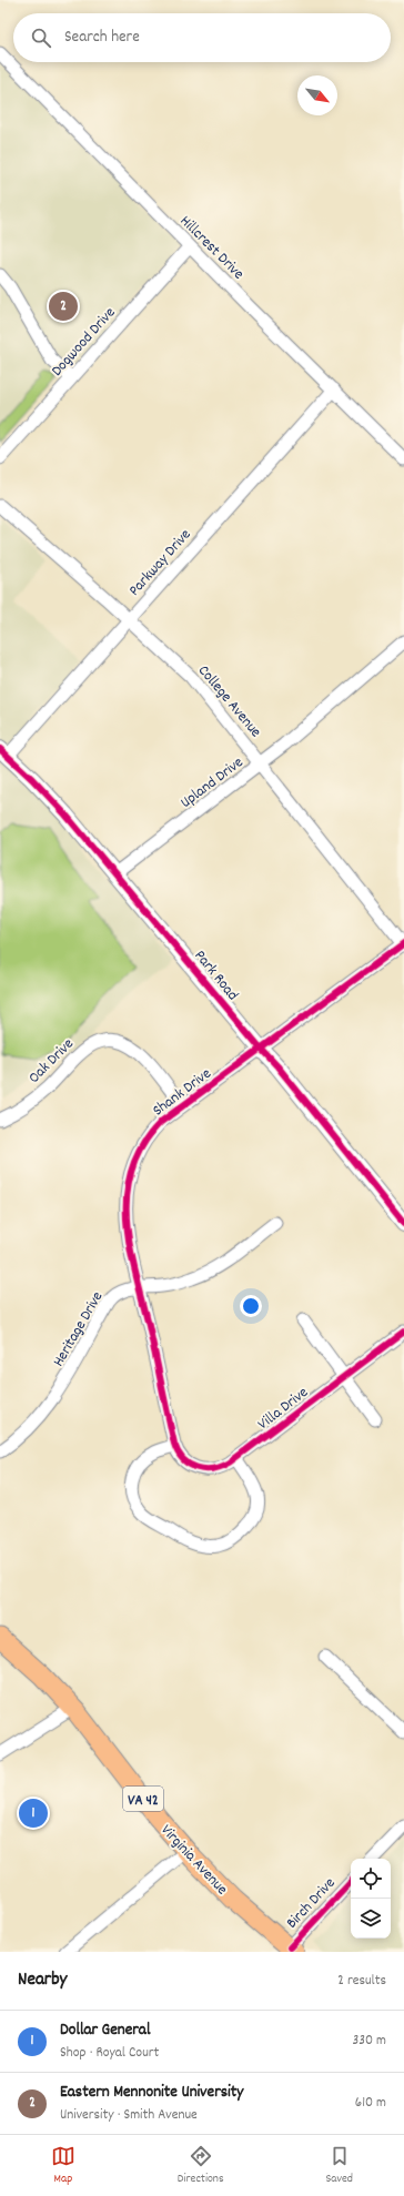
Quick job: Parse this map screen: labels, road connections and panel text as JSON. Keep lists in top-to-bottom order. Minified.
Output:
{"streets":{"main road":["VA 42","Virginia Avenue"],"street":["Hillcrest Drive","Dogwood Drive","Parkway Drive","College Avenue","Upland Drive","Park Road","Oak Drive","Shank Drive","Heritage Drive","Villa Drive","Birch Drive"]},"crossings":[["Hillcrest Drive","Dogwood Drive"],["Hillcrest Drive","Parkway Drive"],["Parkway Drive","College Avenue"],["Parkway Drive","Park Road"],["College Avenue","Upland Drive"],["College Avenue","Shank Drive"],["Upland Drive","Park Road"],["Park Road","Shank Drive"],["Oak Drive","Shank Drive"],["Shank Drive","Heritage Drive"],["Shank Drive","Villa Drive"],["Virginia Avenue","Birch Drive"]],"north":"bottom right","page":{"search":"Search here","pins":["2","1"],"heading":["Nearby","2 results"],"list":[{"mark":"1","name":"Dollar General","note":"Shop · Royal Court","value":"330 m"},{"mark":"2","name":"Eastern Mennonite University","note":"University · Smith Avenue","value":"610 m"}],"nav":["Map","Directions","Saved"]}}
